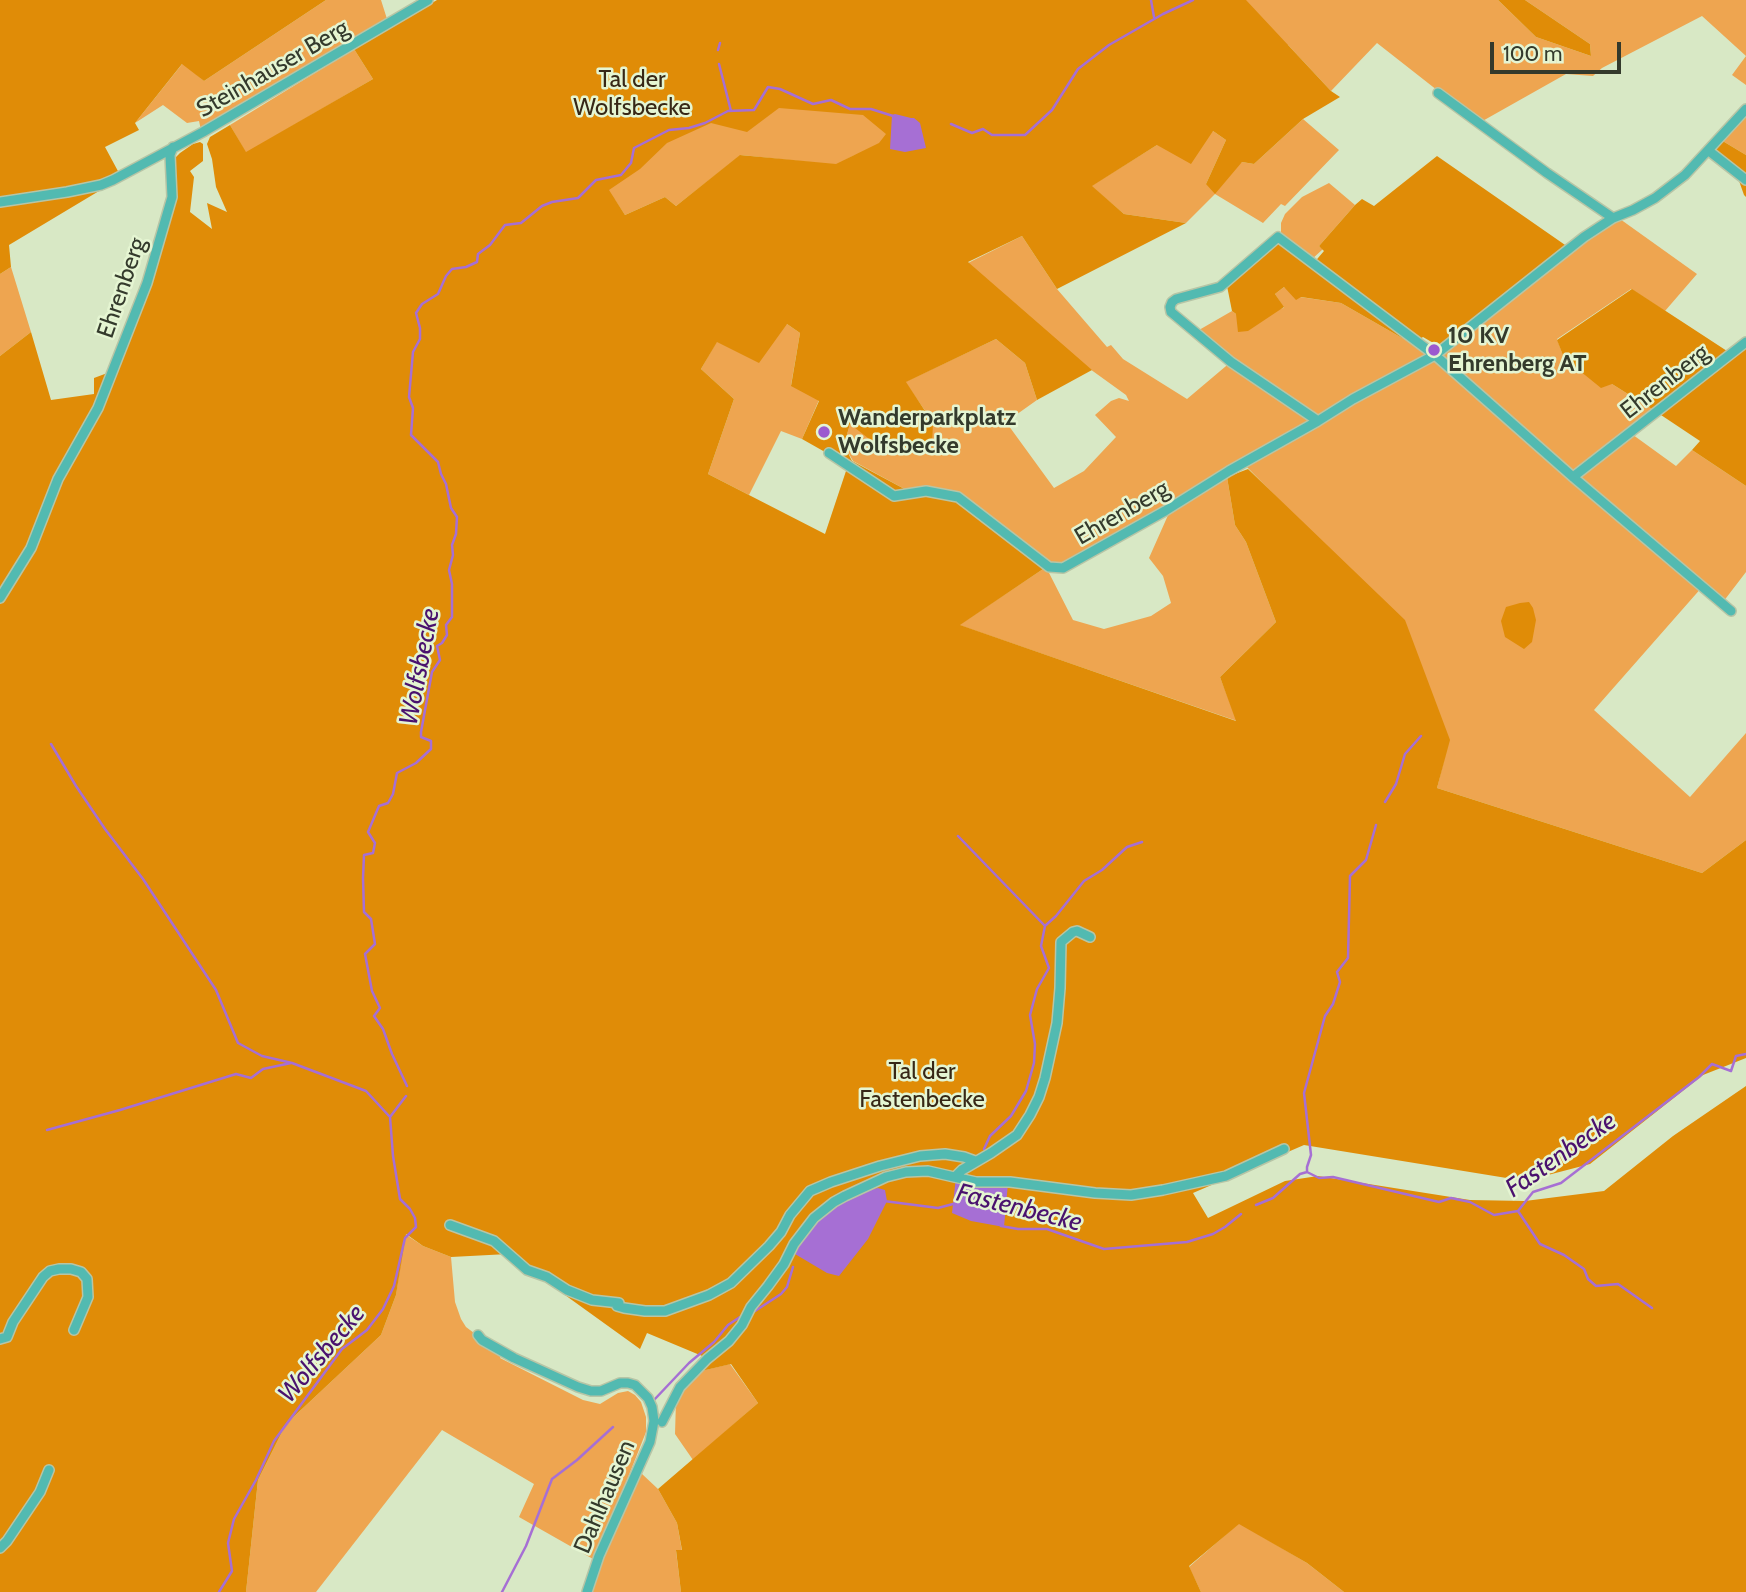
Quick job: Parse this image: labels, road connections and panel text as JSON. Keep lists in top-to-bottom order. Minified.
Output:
{"streets":{"street":["Steinhauser Berg","Ehrenberg","Dahlhausen"]},"crossings":[["Steinhauser Berg","Ehrenberg"]],"water":["Wolfsbecke","Fastenbecke"],"parks":["Tal der Wolfsbecke","Tal der Fastenbecke"],"places":["10 KV Ehrenberg AT","Wanderparkplatz Wolfsbecke"],"scale_bar":"100 m"}
